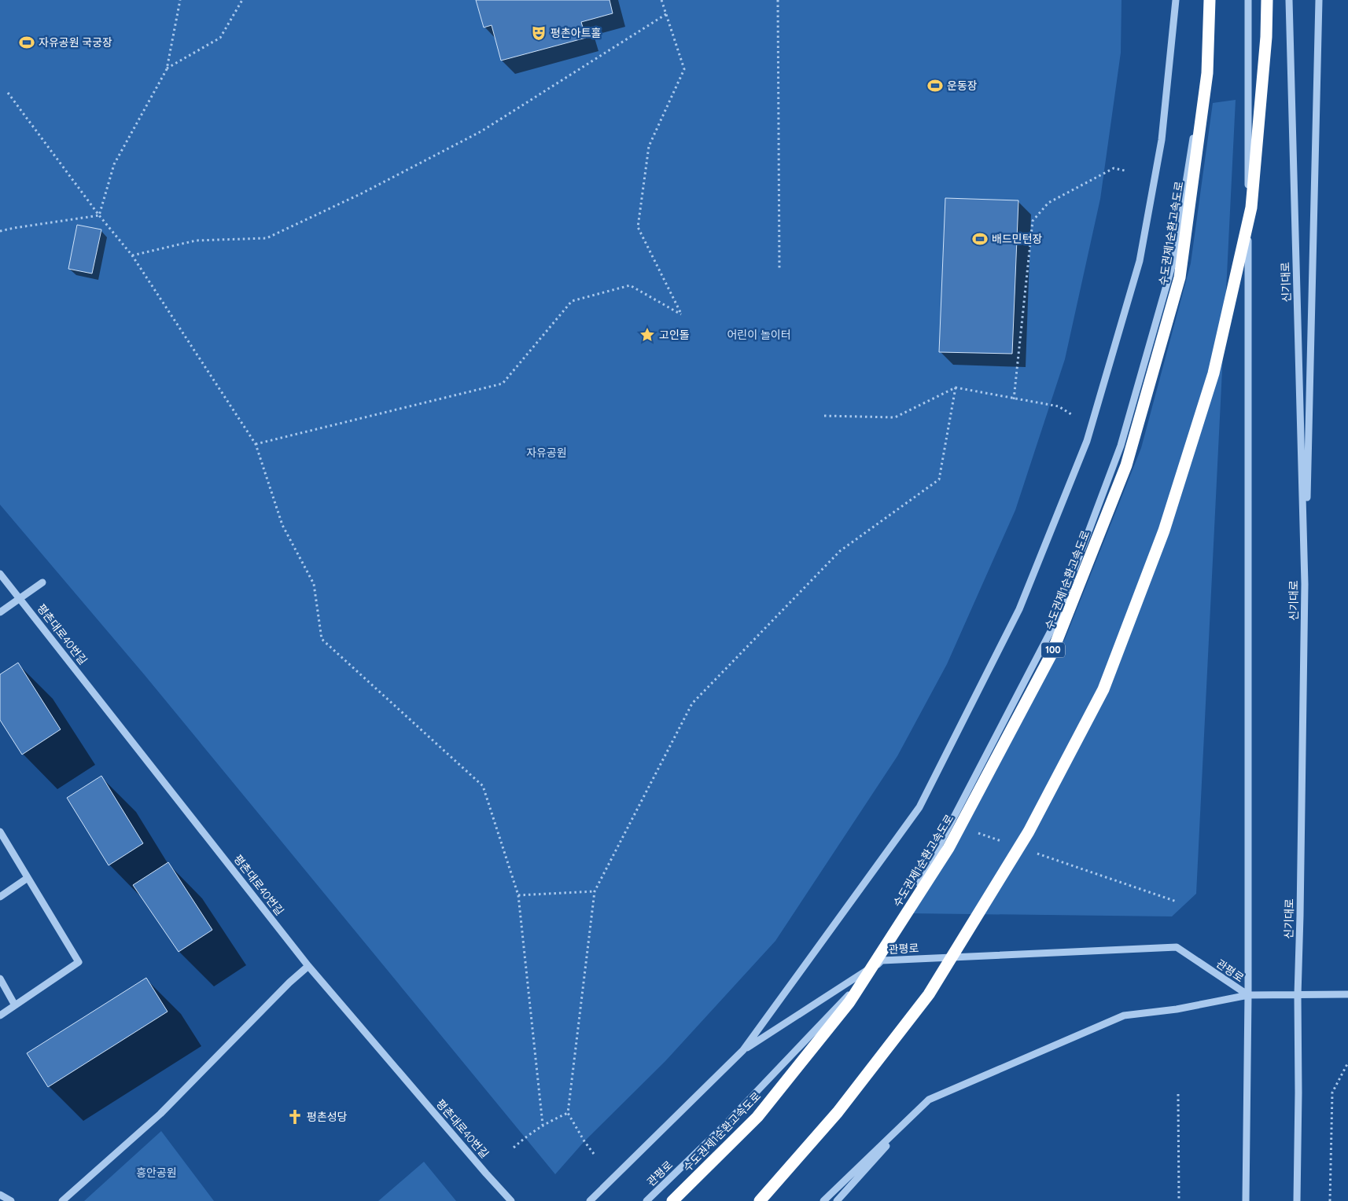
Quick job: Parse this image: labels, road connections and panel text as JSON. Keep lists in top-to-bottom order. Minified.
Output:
{"streets":{"highway":["수도권제1순환고속도로","100"],"street":["신기대로","평촌대로40번길","관평로"]},"crossings":[["신기대로","관평로"]],"parks":["어린이 놀이터","자유공원","흥안공원"],"places":{"theatre":["평촌아트홀"],"sports":["자유공원 국궁장","운동장","배드민턴장"],"place":["고인돌"],"church":["평촌성당"]}}
